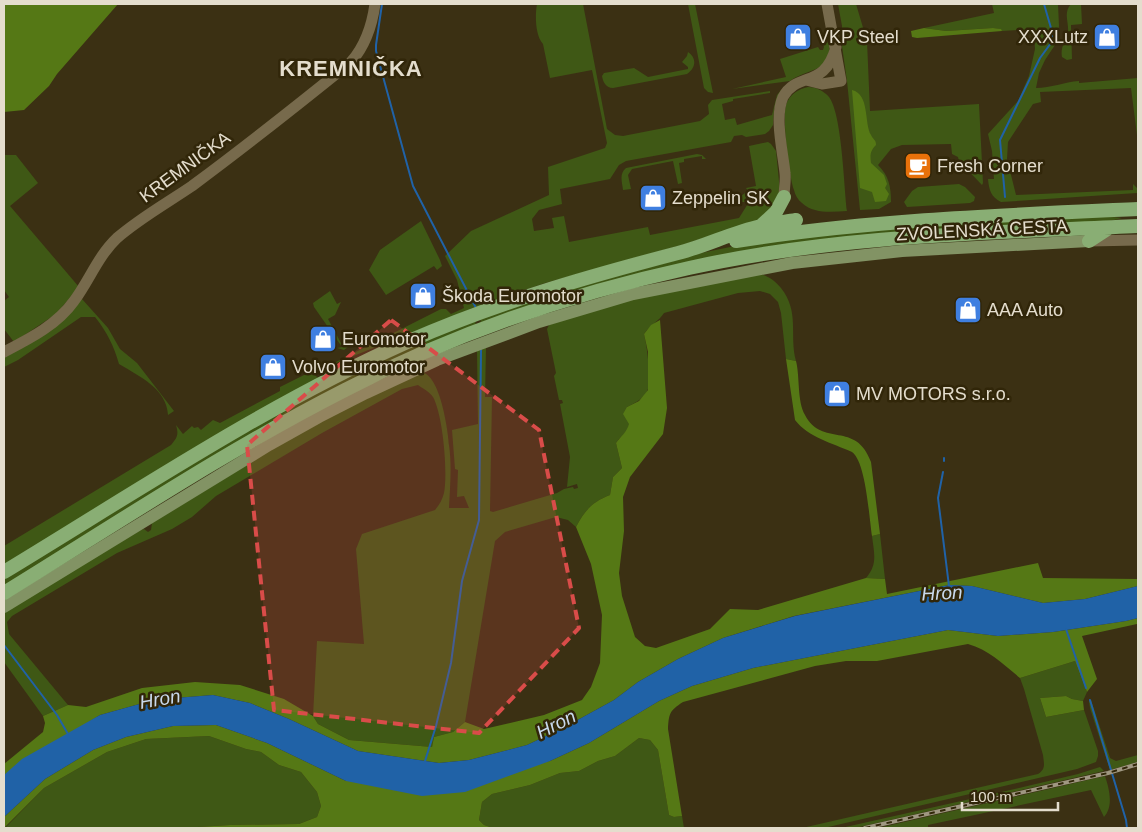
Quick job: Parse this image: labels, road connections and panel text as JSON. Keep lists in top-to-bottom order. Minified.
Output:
{"streets":{"main road":["ZVOLENSKÁ CESTA"],"street":["KREMNIČKA"]},"districts":["KREMNIČKA"],"water":["Hron"],"places":{"shop":["VKP Steel","XXXLutz","Zeppelin SK","Škoda Euromotor","AAA Auto","Euromotor","Volvo Euromotor","MV MOTORS s.r.o."],"cafe":["Fresh Corner"]},"scale_bar":"100 m"}
